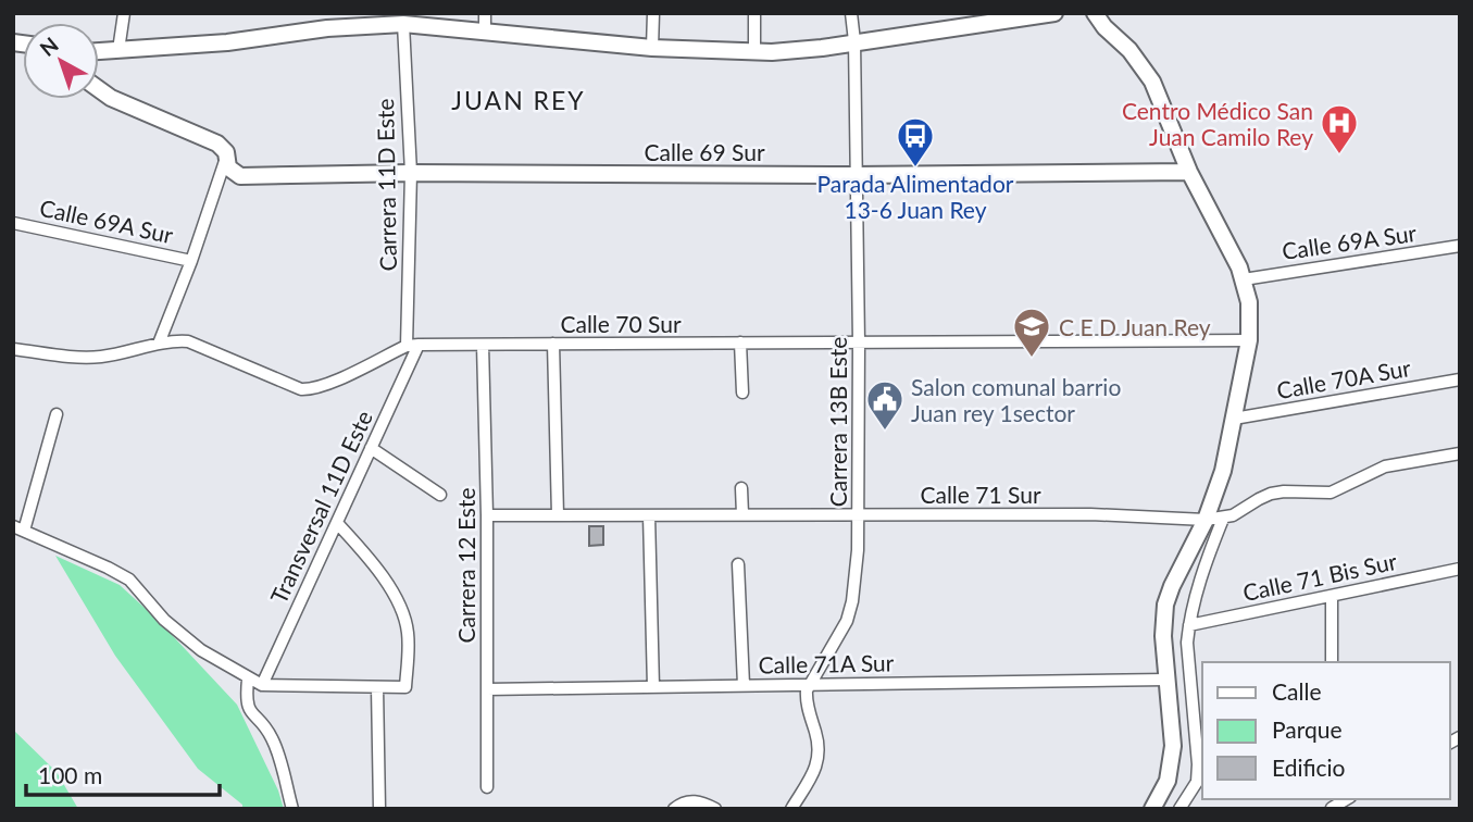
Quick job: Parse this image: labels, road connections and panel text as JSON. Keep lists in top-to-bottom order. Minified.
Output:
{"streets":{"street":["Calle 69 Sur","Carrera 11D Este","Calle 69A Sur","Calle 70 Sur","Calle 70A Sur","Carrera 13B Este","Calle 71 Sur","Transversal 11D Este","Carrera 12 Este","Calle 71 Bis Sur","Calle 71A Sur"]},"crossings":[["Calle 69 Sur","Carrera 11D Este"],["Calle 69 Sur","Carrera 13B Este"],["Carrera 11D Este","Calle 70 Sur"],["Carrera 11D Este","Transversal 11D Este"],["Calle 70 Sur","Carrera 13B Este"],["Calle 70 Sur","Transversal 11D Este"],["Calle 70 Sur","Carrera 12 Este"],["Carrera 13B Este","Calle 71 Sur"],["Carrera 13B Este","Calle 71A Sur"],["Calle 71 Sur","Carrera 12 Este"],["Carrera 12 Este","Calle 71A Sur"]],"districts":["JUAN REY"],"places":{"hospital":["Centro Médico San Juan Camilo Rey"],"bus stop":["Parada Alimentador 13-6 Juan Rey"],"school or university":["C E D Juan Rey"],"public building":["Salon comunal barrio Juan rey 1sector"]},"legend":["Calle","Parque","Edificio"],"scale_bar":"100 m","north":"top left"}
